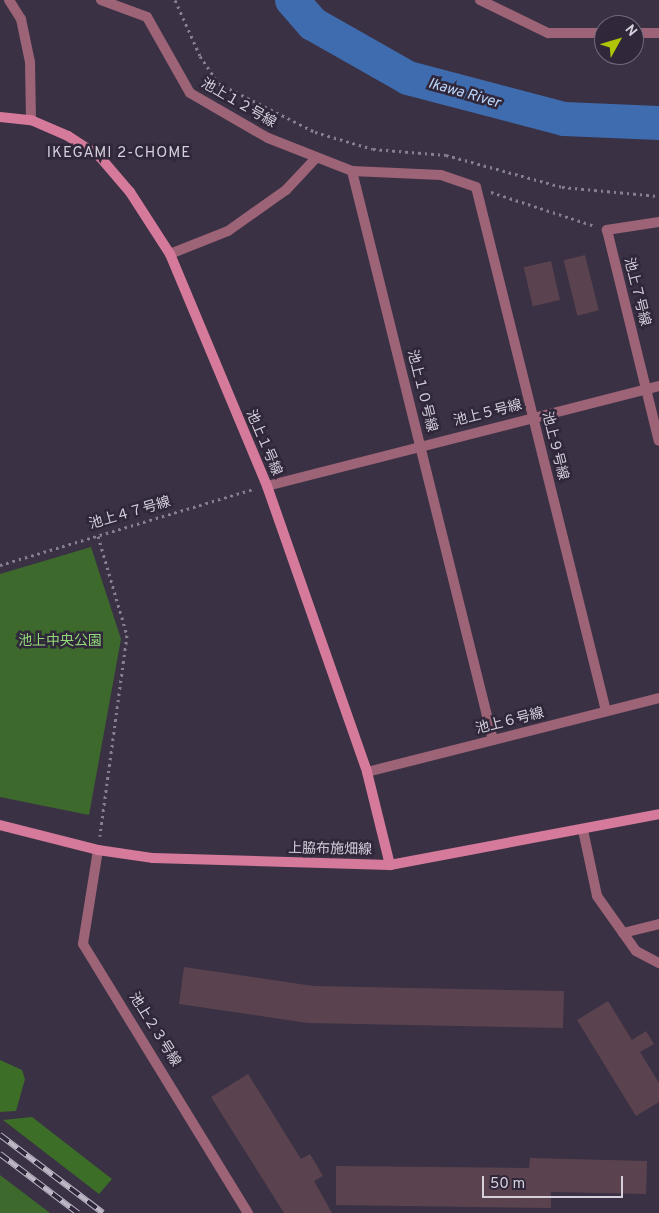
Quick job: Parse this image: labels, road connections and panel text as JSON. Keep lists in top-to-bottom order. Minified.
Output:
{"streets":{"street":["池上１２号線","池上７号線","池上１０号線","池上５号線","池上１号線","池上９号線","池上６号線","上脇布施畑線","池上２３号線"],"path":["池上４７号線"]},"crossings":[["池上１２号線","池上１０号線"],["池上７号線","池上５号線"],["池上１０号線","池上５号線"],["池上１０号線","池上６号線"],["池上５号線","池上１号線"],["池上５号線","池上９号線"],["池上５号線","池上４７号線"],["池上１号線","池上４７号線"],["池上１号線","池上６号線"],["池上１号線","上脇布施畑線"],["池上９号線","池上６号線"],["上脇布施畑線","池上２３号線"]],"districts":["IKEGAMI 2-CHOME"],"water":["Ikawa River"],"parks":["池上中央公園"],"scale_bar":"50 m","north":"top right"}
